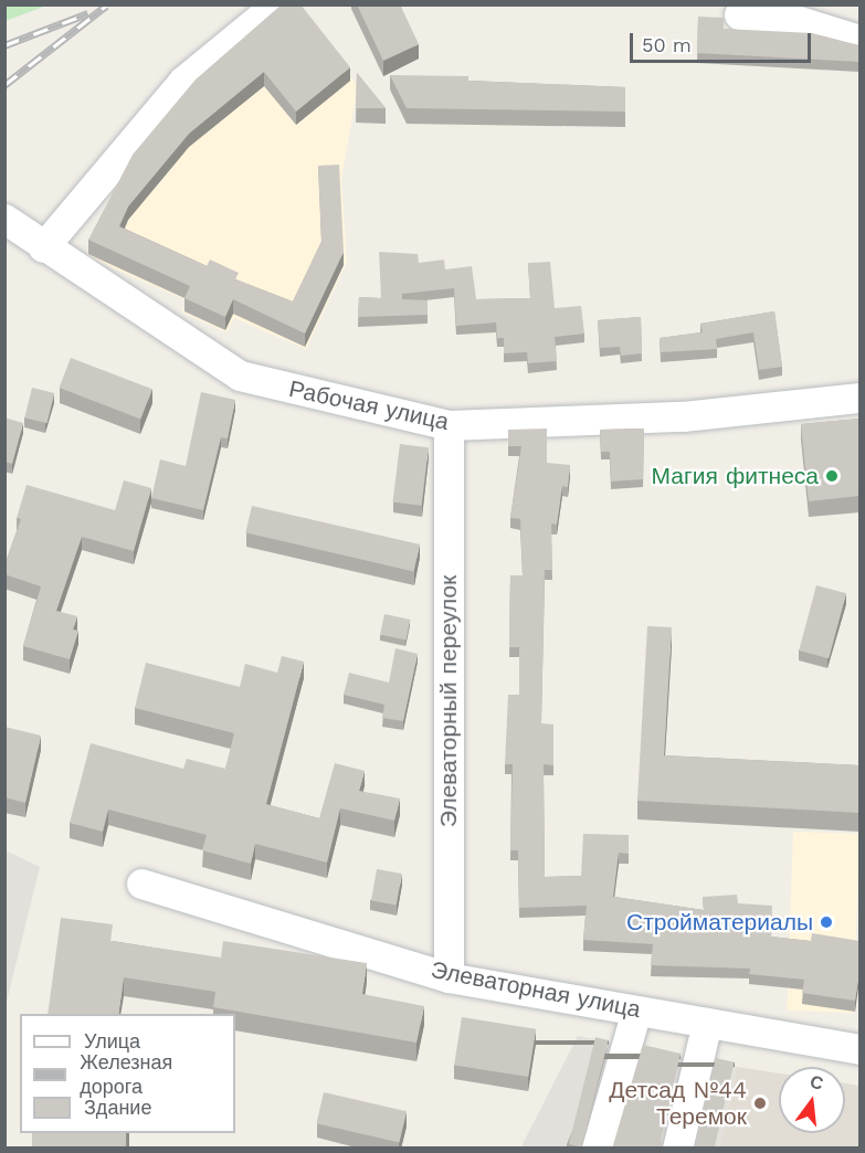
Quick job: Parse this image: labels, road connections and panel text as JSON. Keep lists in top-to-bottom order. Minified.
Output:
{"streets":{"street":["Рабочая улица","Элеваторный переулок","Элеваторная улица"]},"crossings":[["Рабочая улица","Элеваторный переулок"],["Элеваторный переулок","Элеваторная улица"]],"places":["Магия фитнеса","Стройматериалы","Детсад №44 Теремок"],"legend":["Улица","Железная дорога","Здание"],"scale_bar":"50 m","north":"top"}
